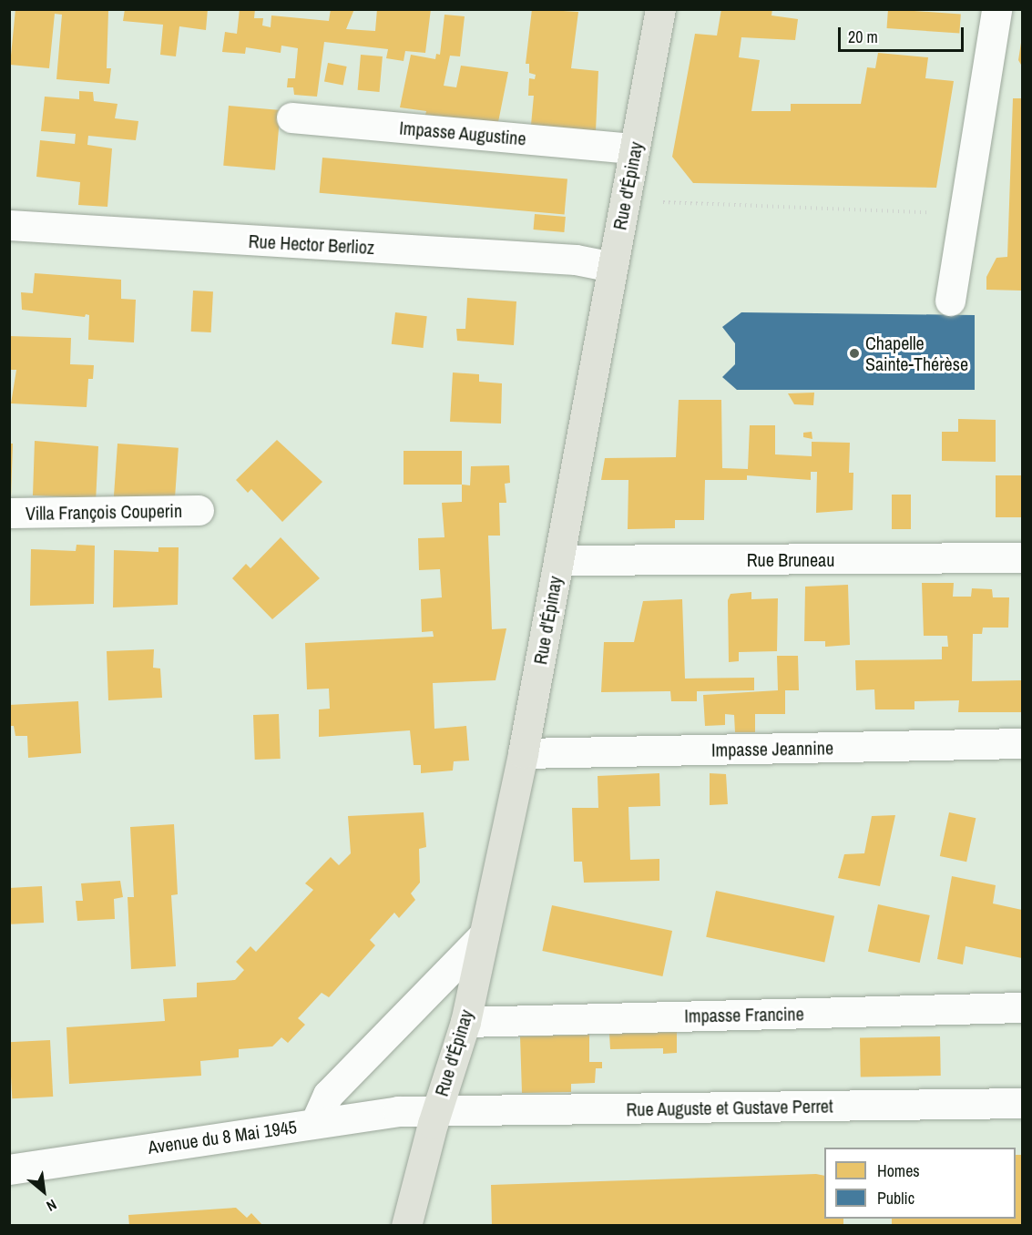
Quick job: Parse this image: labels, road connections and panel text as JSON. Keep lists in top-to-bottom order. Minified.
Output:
{"streets":{"main road":["Rue d'Épinay"],"street":["Impasse Augustine","Rue Hector Berlioz","Villa François Couperin","Rue Bruneau","Impasse Jeannine","Impasse Francine","Rue Auguste et Gustave Perret","Avenue du 8 Mai 1945"]},"crossings":[["Impasse Augustine","Rue d'Épinay"],["Rue d'Épinay","Rue Hector Berlioz"],["Rue d'Épinay","Rue Bruneau"],["Rue d'Épinay","Impasse Jeannine"],["Rue d'Épinay","Impasse Francine"],["Rue d'Épinay","Rue Auguste et Gustave Perret"],["Rue d'Épinay","Avenue du 8 Mai 1945"],["Rue Auguste et Gustave Perret","Avenue du 8 Mai 1945"]],"places":["Chapelle Sainte-Thérèse"],"legend":["Homes","Public"],"scale_bar":"20 m","north":"bottom right"}
